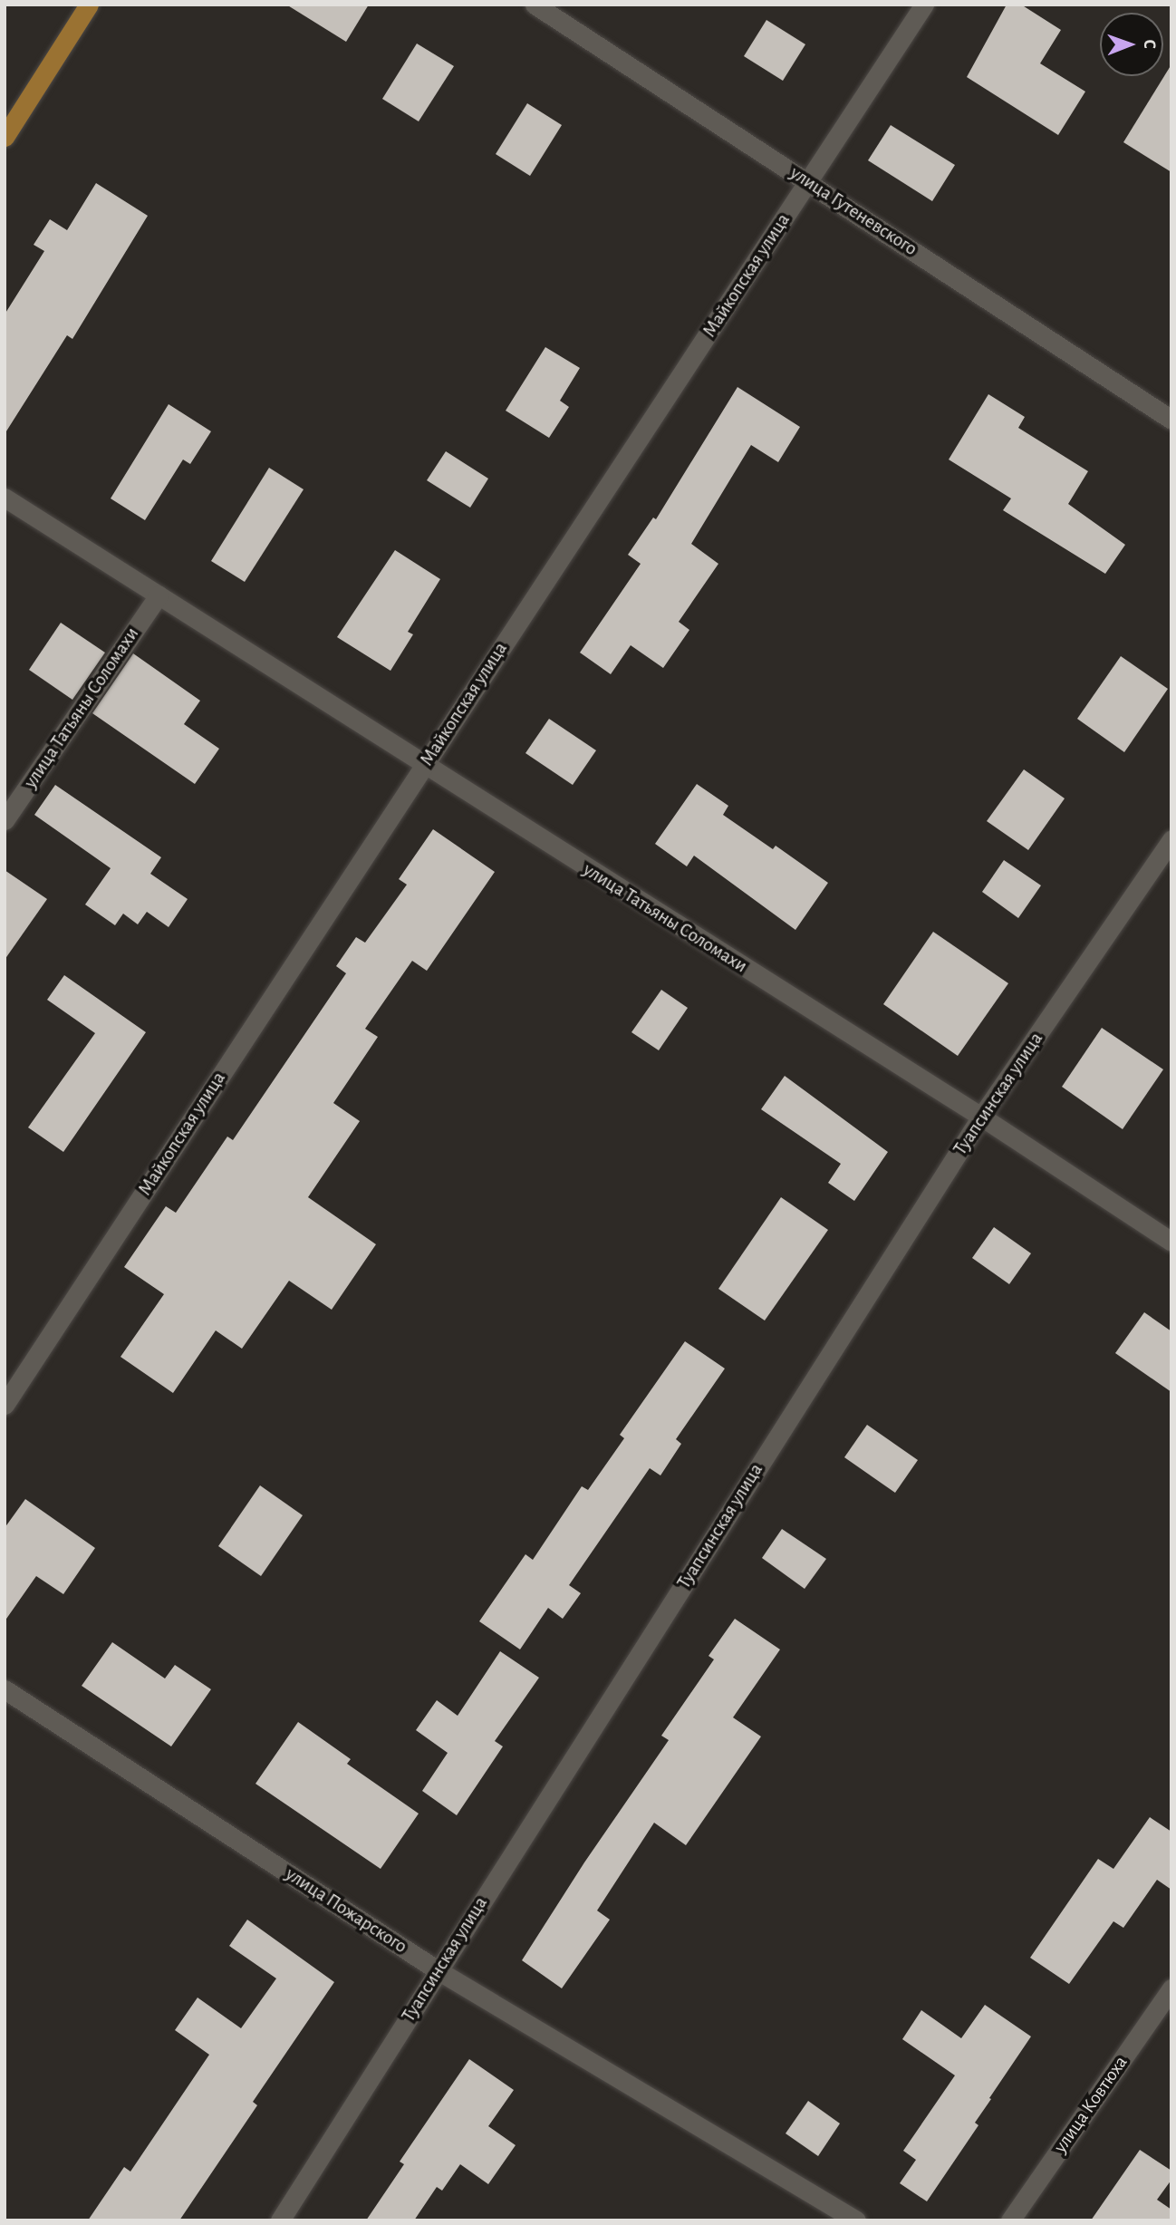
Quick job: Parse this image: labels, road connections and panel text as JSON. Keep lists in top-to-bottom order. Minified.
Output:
{"streets":{"street":["улица Гутеневского","Майкопская улица","улица Татьяны Соломахи","Туапсинская улица","улица Пожарского","улица Ковтюха"]},"crossings":[["улица Гутеневского","Майкопская улица"],["Майкопская улица","улица Татьяны Соломахи"],["улица Татьяны Соломахи","Туапсинская улица"],["Туапсинская улица","улица Пожарского"]],"north":"right"}
